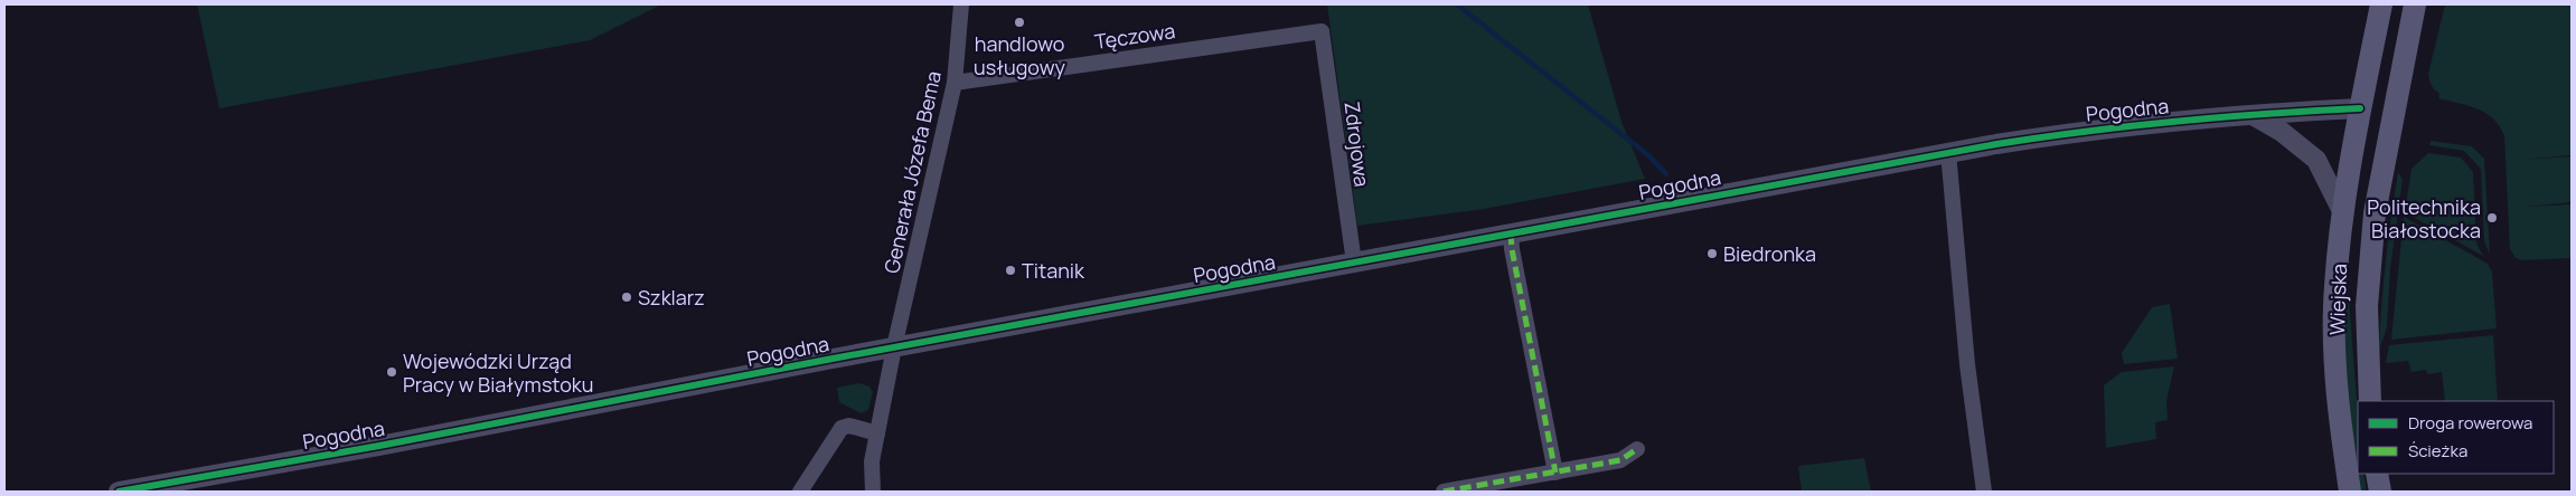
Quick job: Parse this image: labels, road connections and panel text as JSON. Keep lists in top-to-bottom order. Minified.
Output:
{"streets":{"main road":["Wiejska"],"street":["Tęczowa","Pogodna","Zdrojowa","Generała Józefa Bema"]},"crossings":[["Tęczowa","Zdrojowa"],["Tęczowa","Generała Józefa Bema"],["Pogodna","Zdrojowa"],["Pogodna","Generała Józefa Bema"],["Pogodna","Wiejska"]],"places":["handlowo usługowy","Politechnika Białostocka","Biedronka","Titanik","Szklarz","Wojewódzki Urząd Pracy w Białymstoku"],"legend":["Droga rowerowa","Ścieżka"]}
